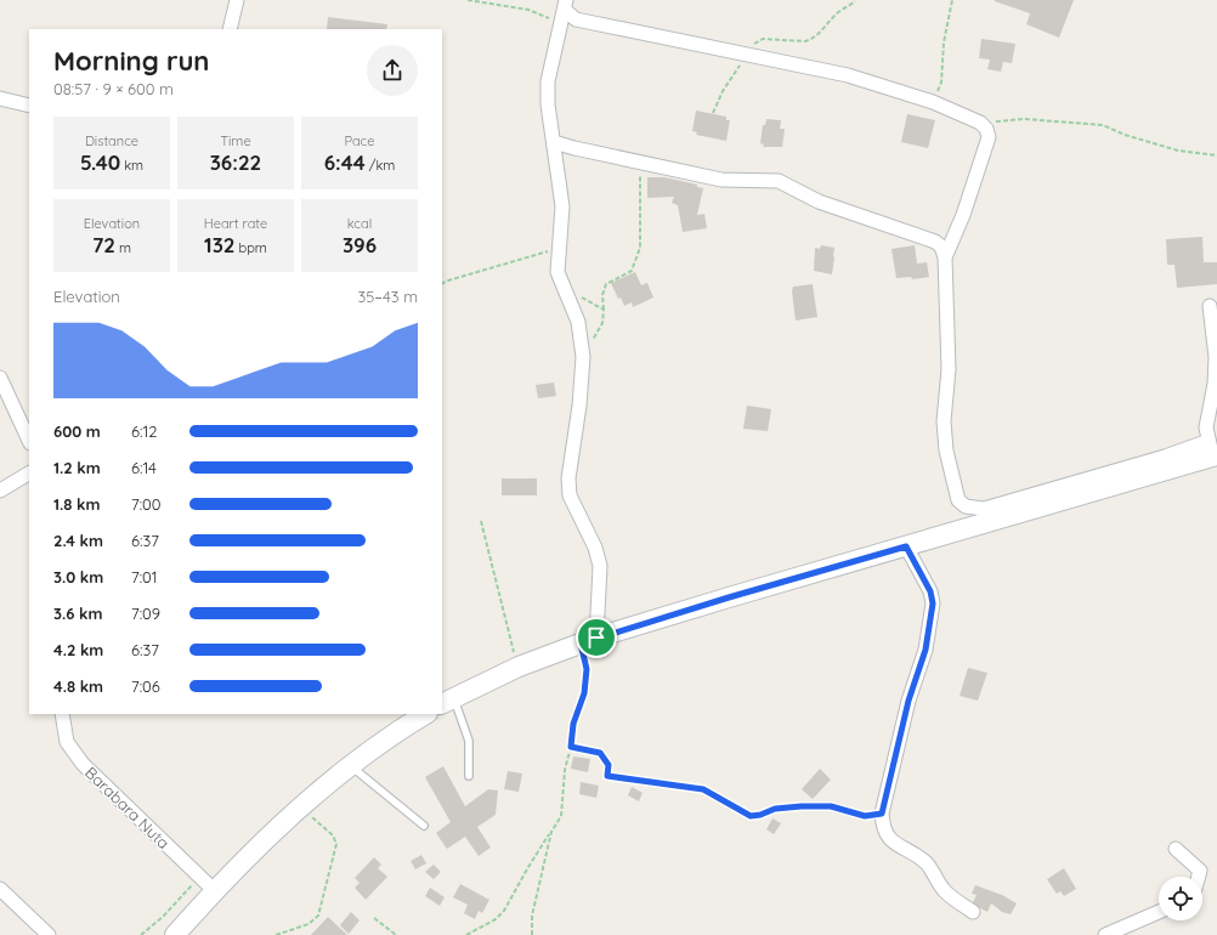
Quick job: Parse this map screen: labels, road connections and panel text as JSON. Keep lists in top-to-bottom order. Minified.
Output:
{"streets":{"street":["Barabara Nuta"]},"page":{"heading":["Morning run","08:57 · 9 × 600 m"],"stats":[["Distance","5.40 km"],["Time","36:22"],["Pace","6:44 /km"],["Elevation","72 m"],["Heart rate","132 bpm"],["kcal","396"]],"chart":["Elevation","35–43 m"],"list":[{"name":"600 m","note":"6:12"},{"name":"1.2 km","note":"6:14"},{"name":"1.8 km","note":"7:00"},{"name":"2.4 km","note":"6:37"},{"name":"3.0 km","note":"7:01"},{"name":"3.6 km","note":"7:09"},{"name":"4.2 km","note":"6:37"},{"name":"4.8 km","note":"7:06"}]}}
